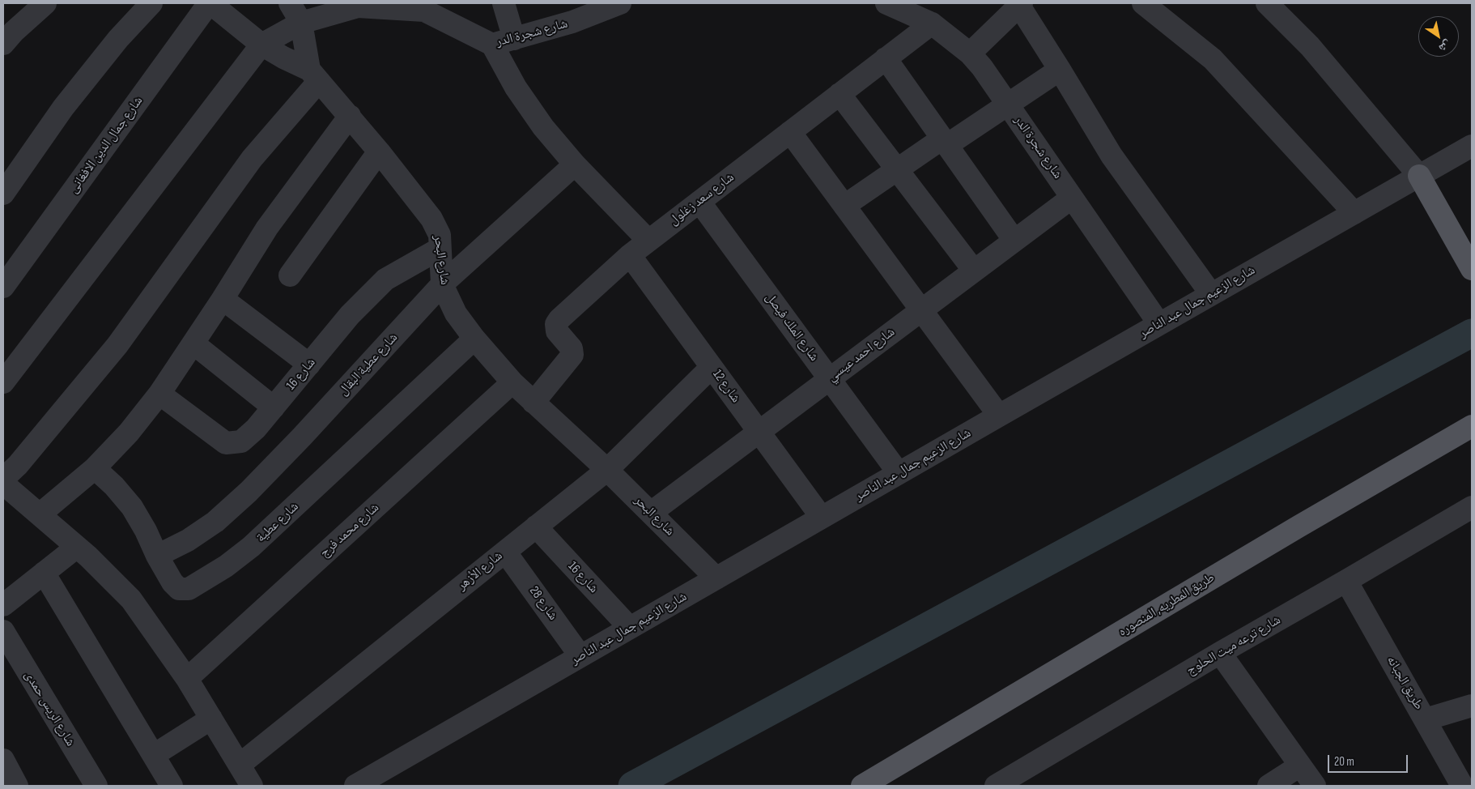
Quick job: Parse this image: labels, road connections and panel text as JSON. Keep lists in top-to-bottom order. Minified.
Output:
{"streets":{"main road":["طريق المطريه, المنصوره"],"street":["شارع شجرة الدر","شارع جمال الدين الافغانى","شارع سعد زغلول","شارع البحر","شارع الزعيم جمال عبد الناصر","شارع الملك فيصل","شارع احمد عيسي","شارع عطية البقال","شارع 16","شارع 12","شارع عطية","شارع محمد فرج","شارع الأزهر","شارع 28","شارع ترعه ميت الحلوج","طريق الجبانه","شارع الريس حمدى"]},"crossings":[["شارع شجرة الدر","شارع سعد زغلول"],["شارع شجرة الدر","شارع البحر"],["شارع شجرة الدر","شارع الزعيم جمال عبد الناصر"],["شارع شجرة الدر","شارع احمد عيسي"],["شارع جمال الدين الافغانى","شارع البحر"],["شارع سعد زغلول","شارع البحر"],["شارع سعد زغلول","شارع الملك فيصل"],["شارع سعد زغلول","شارع 12"],["شارع البحر","شارع الزعيم جمال عبد الناصر"],["شارع البحر","شارع احمد عيسي"],["شارع البحر","شارع عطية البقال"],["شارع البحر","شارع 16"],["شارع البحر","شارع عطية"],["شارع البحر","شارع محمد فرج"],["شارع البحر","شارع الأزهر"],["شارع الزعيم جمال عبد الناصر","شارع الملك فيصل"],["شارع الزعيم جمال عبد الناصر","شارع 16"],["شارع الزعيم جمال عبد الناصر","شارع 12"],["شارع الزعيم جمال عبد الناصر","شارع 28"],["شارع الملك فيصل","شارع احمد عيسي"],["شارع احمد عيسي","شارع 12"],["شارع عطية البقال","شارع عطية"],["شارع 16","شارع الأزهر"],["شارع 12","شارع الأزهر"],["شارع الأزهر","شارع 28"],["شارع ترعه ميت الحلوج","طريق الجبانه"]],"scale_bar":"20 m","north":"bottom right"}
